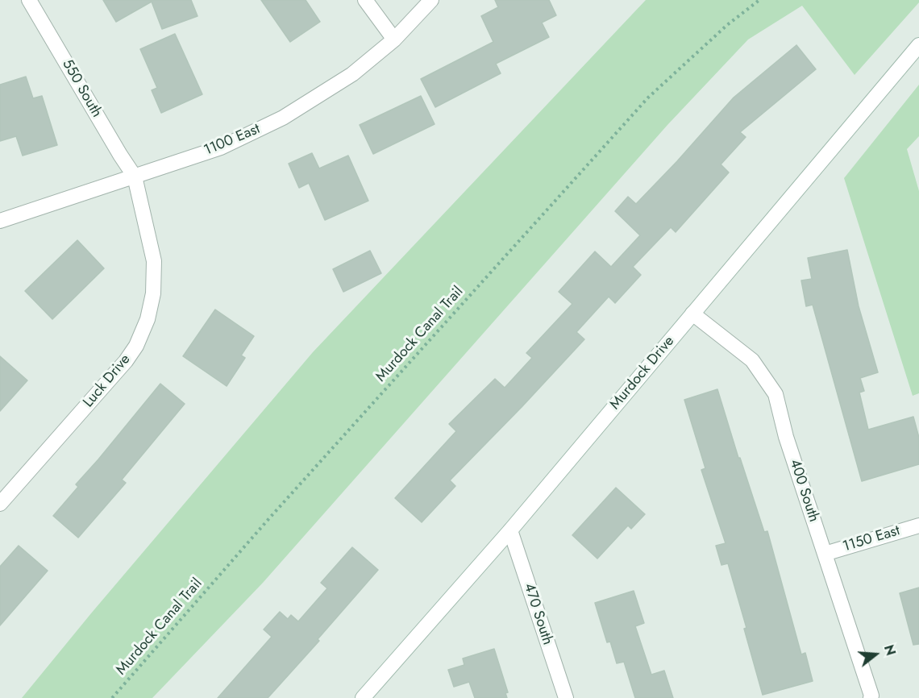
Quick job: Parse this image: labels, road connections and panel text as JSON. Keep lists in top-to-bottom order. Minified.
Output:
{"streets":{"street":["550 South","1100 East","Murdock Drive","Luck Drive","400 South","1150 East","470 South"],"path":["Murdock Canal Trail"]},"crossings":[["550 South","1100 East"],["550 South","Luck Drive"],["1100 East","Luck Drive"],["Murdock Drive","400 South"],["Murdock Drive","470 South"],["400 South","1150 East"]],"north":"right"}
